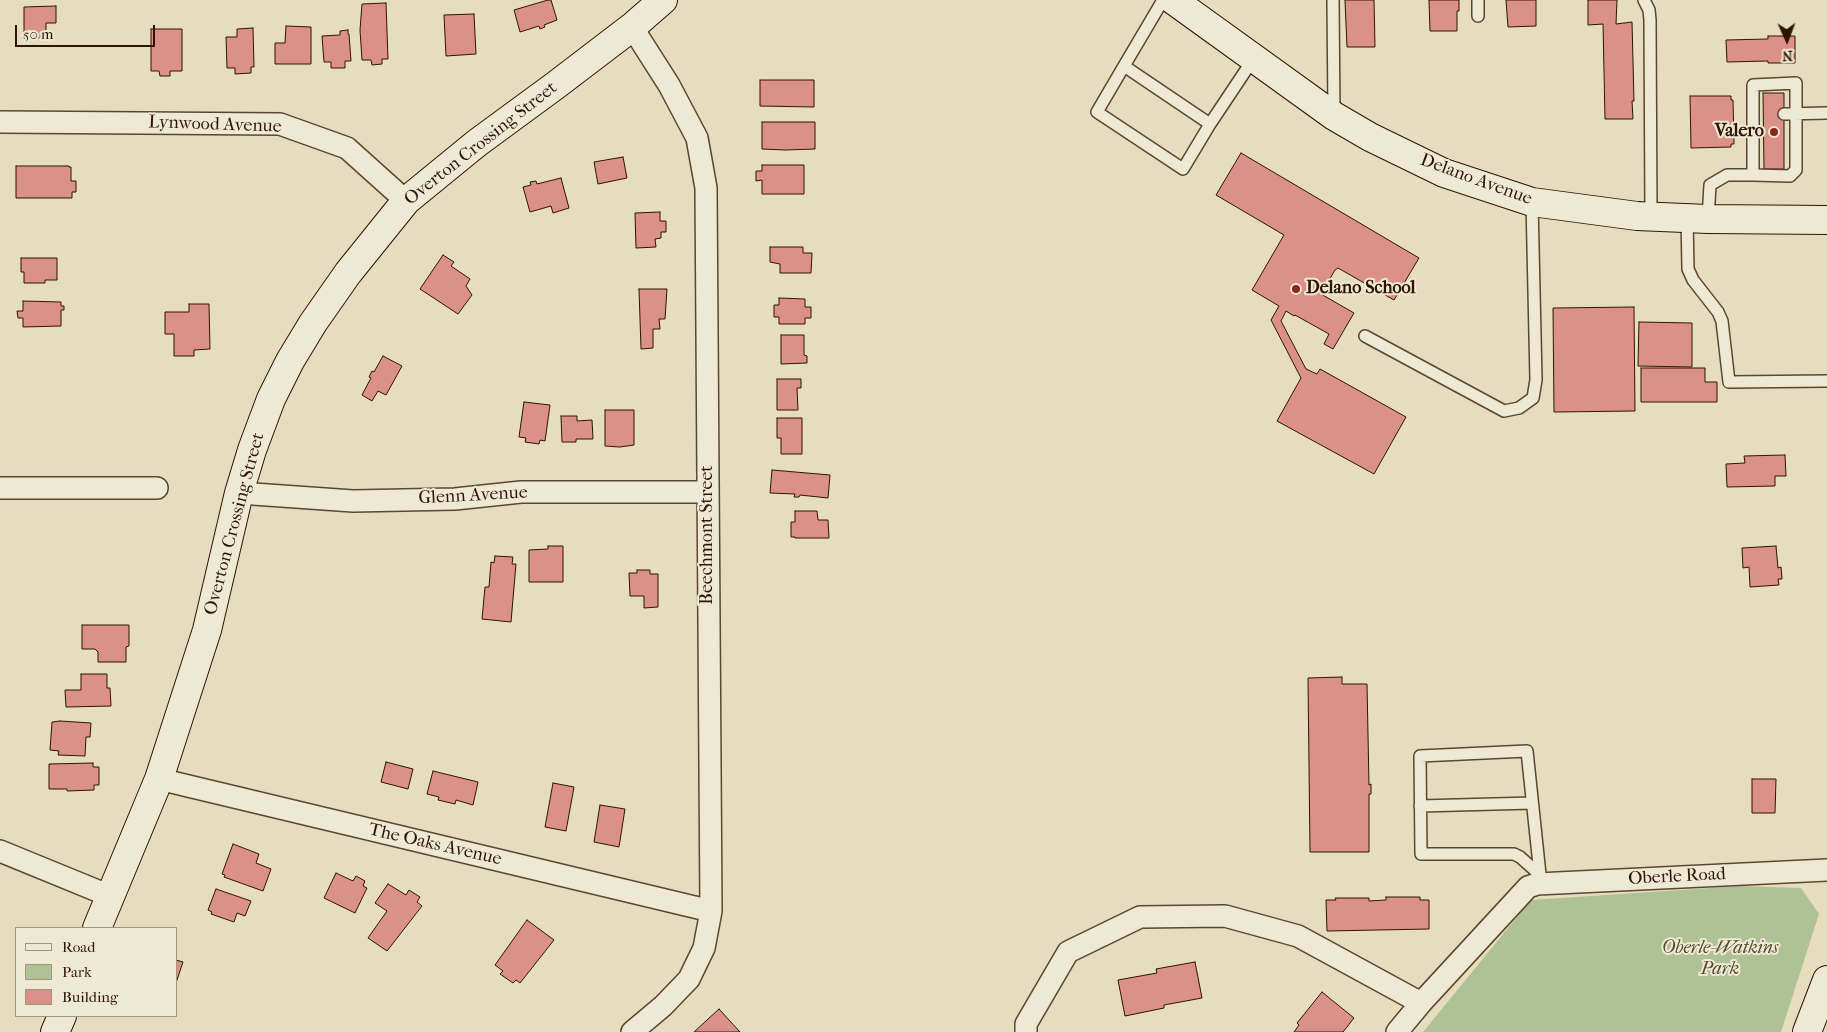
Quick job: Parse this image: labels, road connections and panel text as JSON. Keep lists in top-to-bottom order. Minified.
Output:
{"streets":{"main road":["Overton Crossing Street","Delano Avenue"],"street":["Lynwood Avenue","Glenn Avenue","Beechmont Street","The Oaks Avenue","Oberle Road"]},"crossings":[["Lynwood Avenue","Overton Crossing Street"],["Overton Crossing Street","Glenn Avenue"],["Overton Crossing Street","Beechmont Street"],["Overton Crossing Street","The Oaks Avenue"],["Glenn Avenue","Beechmont Street"],["Beechmont Street","The Oaks Avenue"]],"parks":["Oberle-Watkins Park"],"places":["Valero","Delano School"],"legend":["Road","Park","Building"],"scale_bar":"50 m","north":"bottom"}
